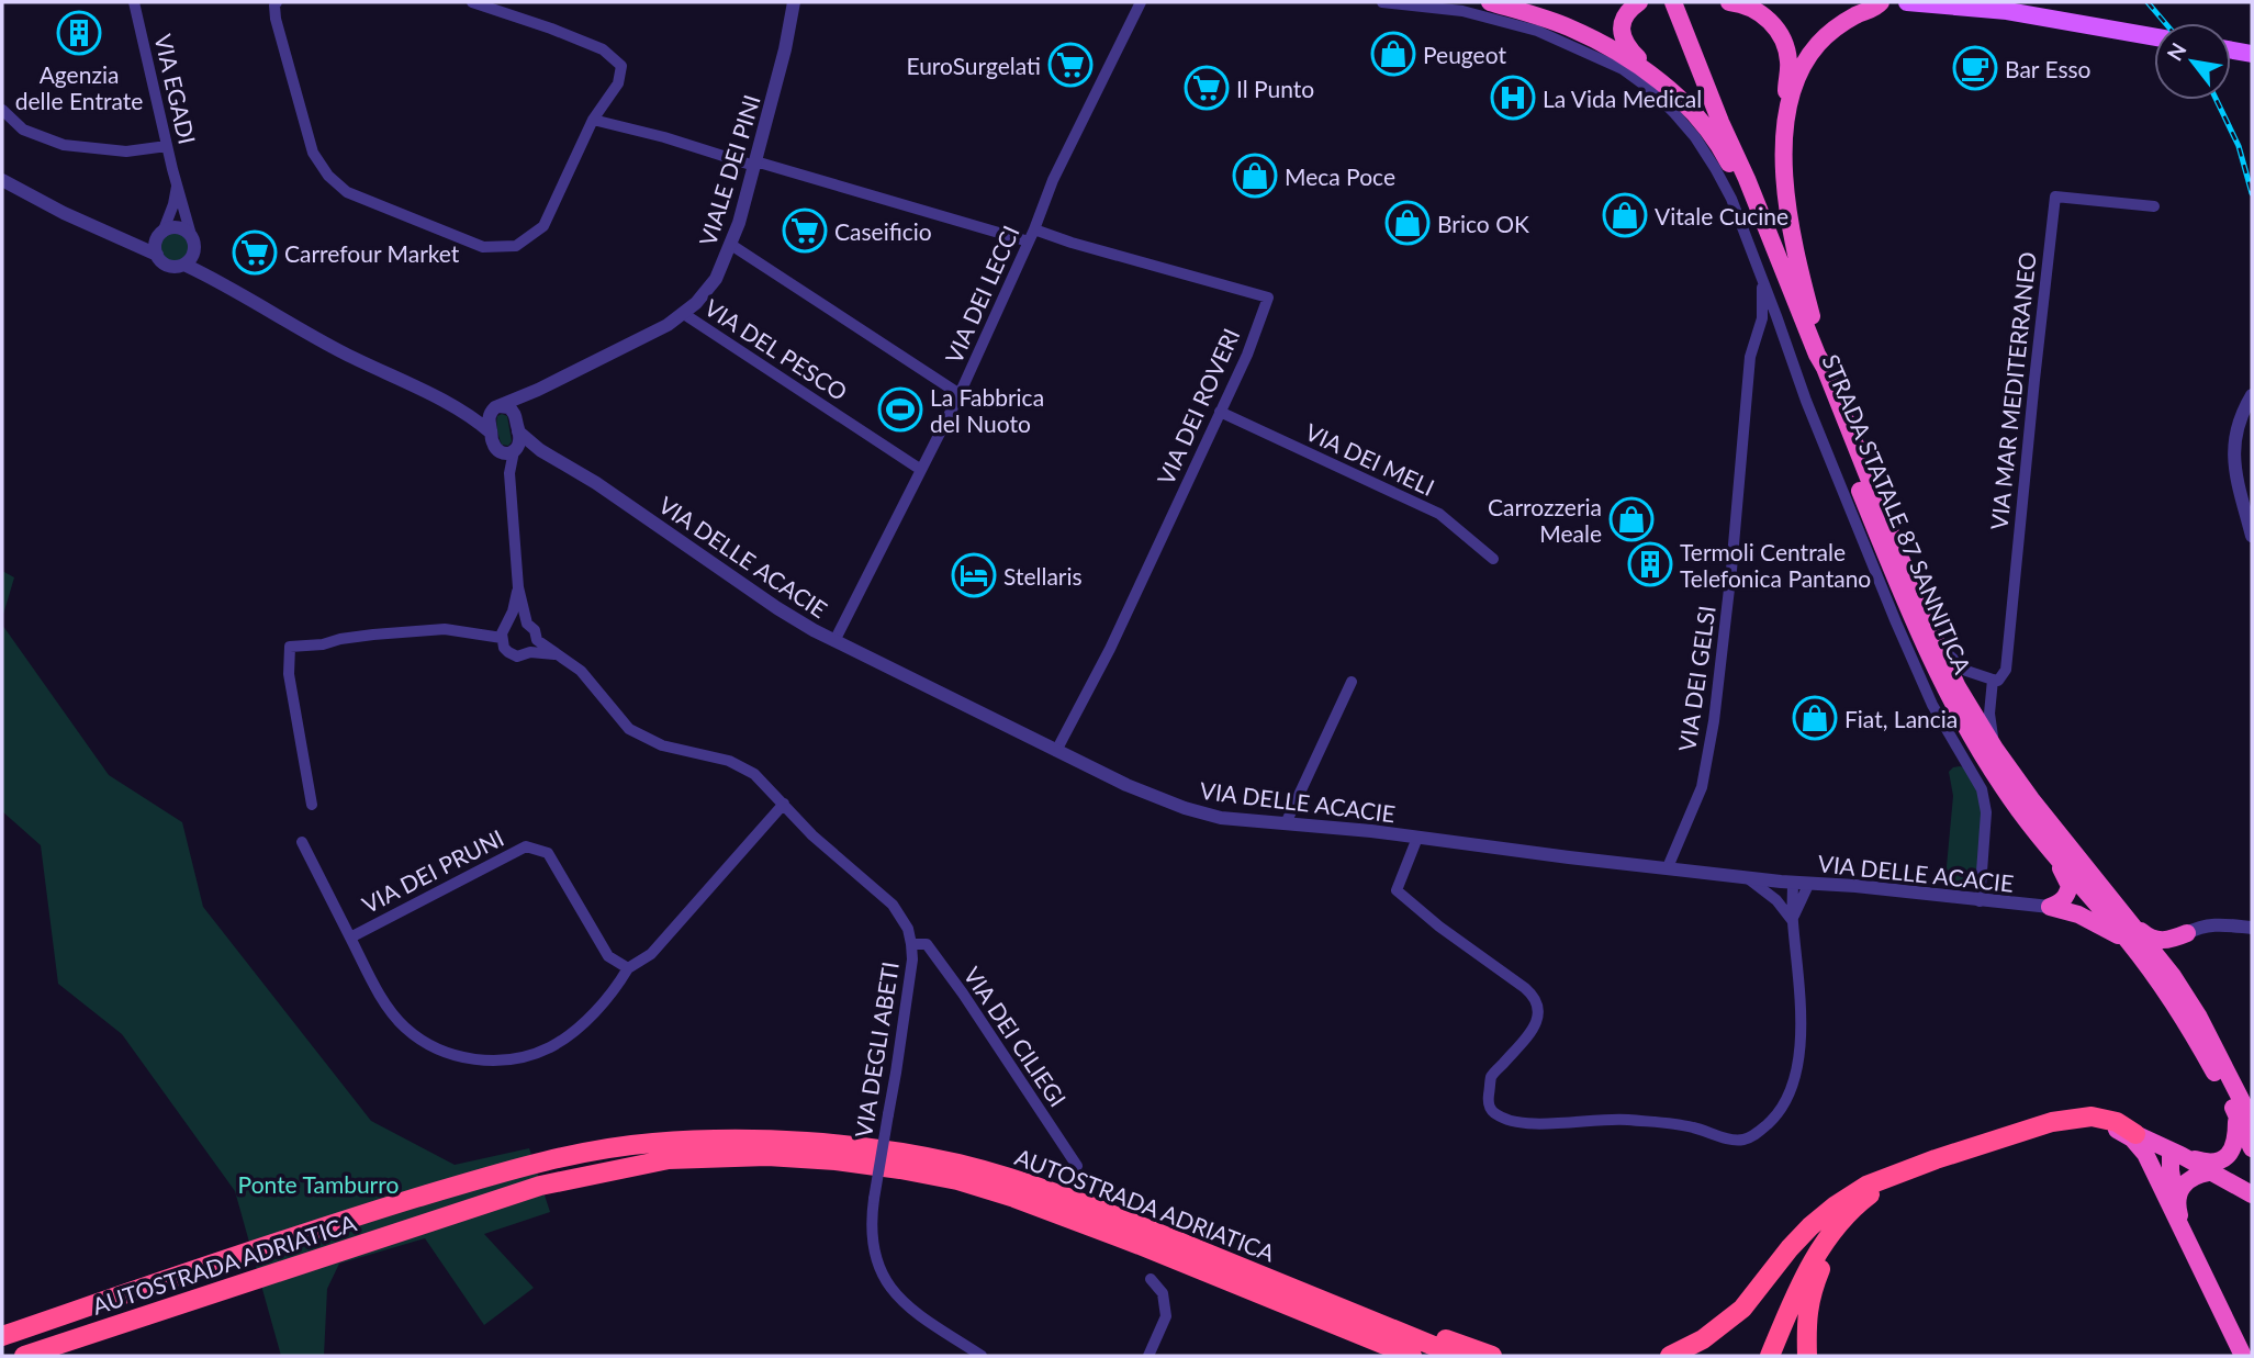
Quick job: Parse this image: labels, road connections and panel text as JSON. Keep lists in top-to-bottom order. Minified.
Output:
{"streets":{"highway":["STRADA STATALE 87 SANNITICA","AUTOSTRADA ADRIATICA"],"street":["VIA EGADI","VIALE DEI PINI","VIA DEI LECCI","VIA DEL PESCO","VIA MAR MEDITERRANEO","VIA DEI ROVERI","VIA DEI MELI","VIA DELLE ACACIE","VIA DEI GELSI","VIA DEI PRUNI","VIA DEI CILIEGI","VIA DEGLI ABETI"]},"crossings":[["VIALE DEI PINI","VIA DEL PESCO"],["VIALE DEI PINI","VIA DELLE ACACIE"],["VIALE DEI PINI","VIA DEGLI ABETI"],["VIA DEI LECCI","VIA DEL PESCO"],["VIA DEI LECCI","VIA DEI ROVERI"],["VIA DEI LECCI","VIA DELLE ACACIE"],["VIA DEI ROVERI","VIA DEI MELI"],["VIA DEI ROVERI","VIA DELLE ACACIE"],["VIA DELLE ACACIE","VIA DEI GELSI"],["VIA DELLE ACACIE","VIA DEGLI ABETI"],["VIA DEI CILIEGI","VIA DEGLI ABETI"]],"parks":["Ponte Tamburro"],"places":{"building":["Agenzia delle Entrate","Termoli Centrale Telefonica Pantano"],"shop":["Peugeot","Meca Poce","Vitale Cucine","Brico OK","Carrozzeria Meale","Fiat, Lancia"],"supermarket":["EuroSurgelati","Il Punto","Caseificio","Carrefour Market"],"cafe":["Bar Esso"],"hospital":["La Vida Medical"],"sports":["La Fabbrica del Nuoto"],"hotel":["Stellaris"]},"north":"top left"}
